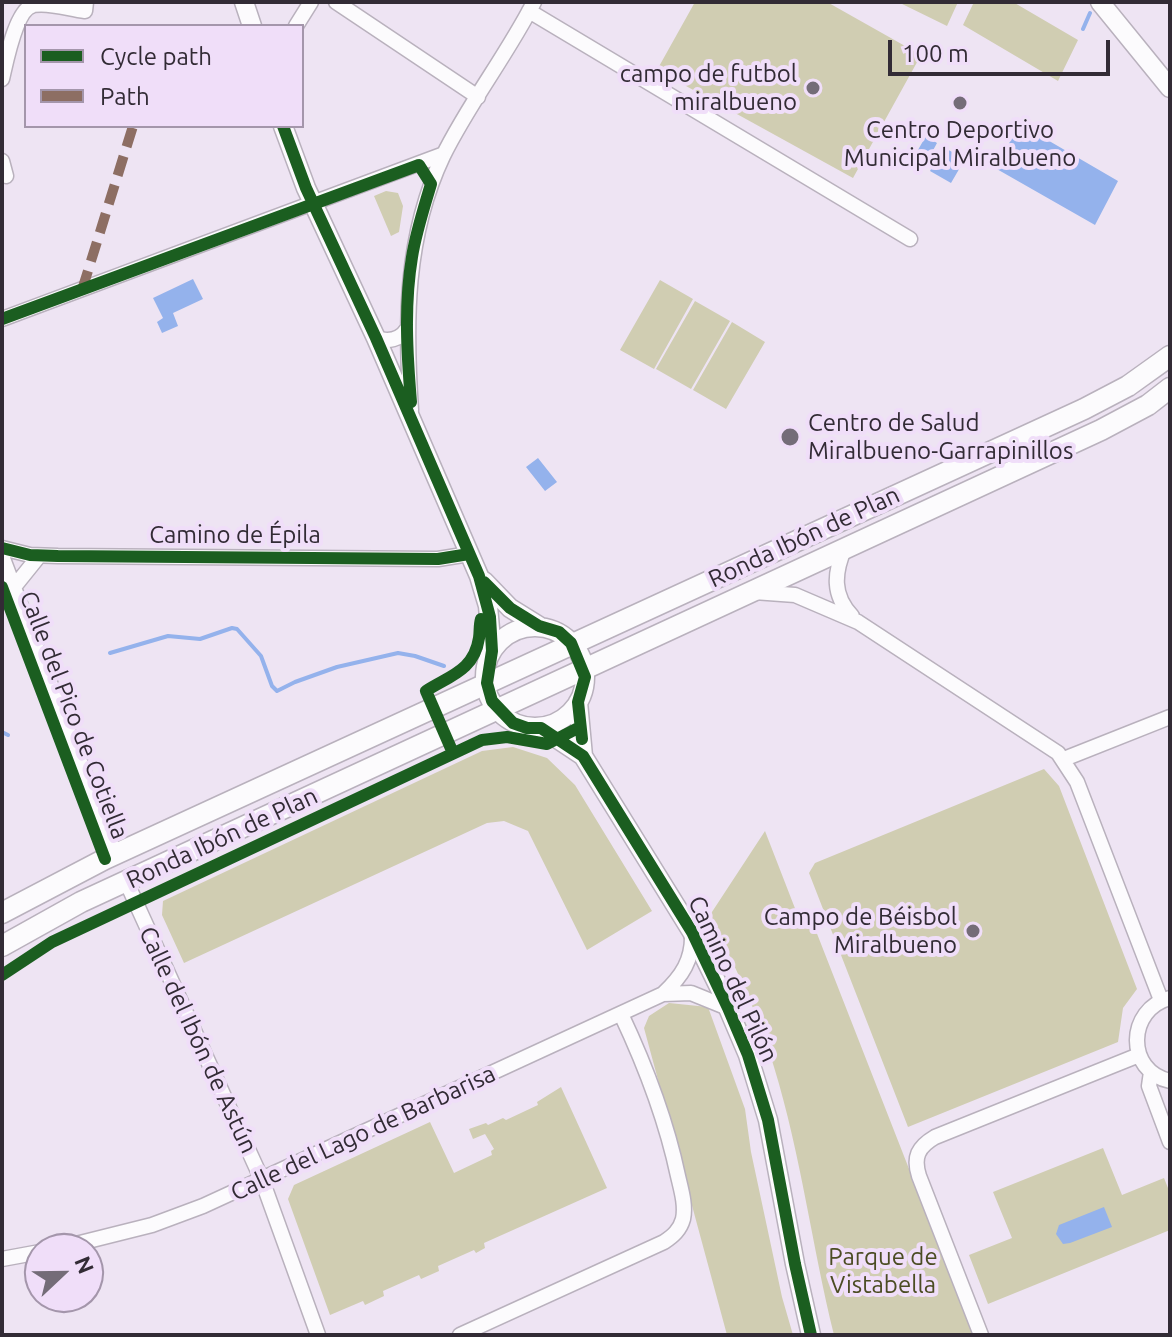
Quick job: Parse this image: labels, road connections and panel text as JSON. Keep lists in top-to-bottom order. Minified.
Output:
{"streets":{"main road":["Ronda Ibón de Plan"],"street":["Camino de Épila","Calle del Pico de Cotiella","Camino del Pilón","Calle del Ibón de Astún","Calle del Lago de Barbarisa"]},"crossings":[["Ronda Ibón de Plan","Calle del Pico de Cotiella"],["Ronda Ibón de Plan","Camino del Pilón"],["Ronda Ibón de Plan","Calle del Ibón de Astún"],["Camino del Pilón","Calle del Lago de Barbarisa"],["Calle del Ibón de Astún","Calle del Lago de Barbarisa"]],"parks":["Parque de Vistabella"],"places":["campo de futbol miralbueno","Centro Deportivo Municipal Miralbueno","Centro de Salud Miralbueno-Garrapinillos","Campo de Béisbol Miralbueno"],"legend":["Cycle path","Path"],"scale_bar":"100 m","north":"right"}
